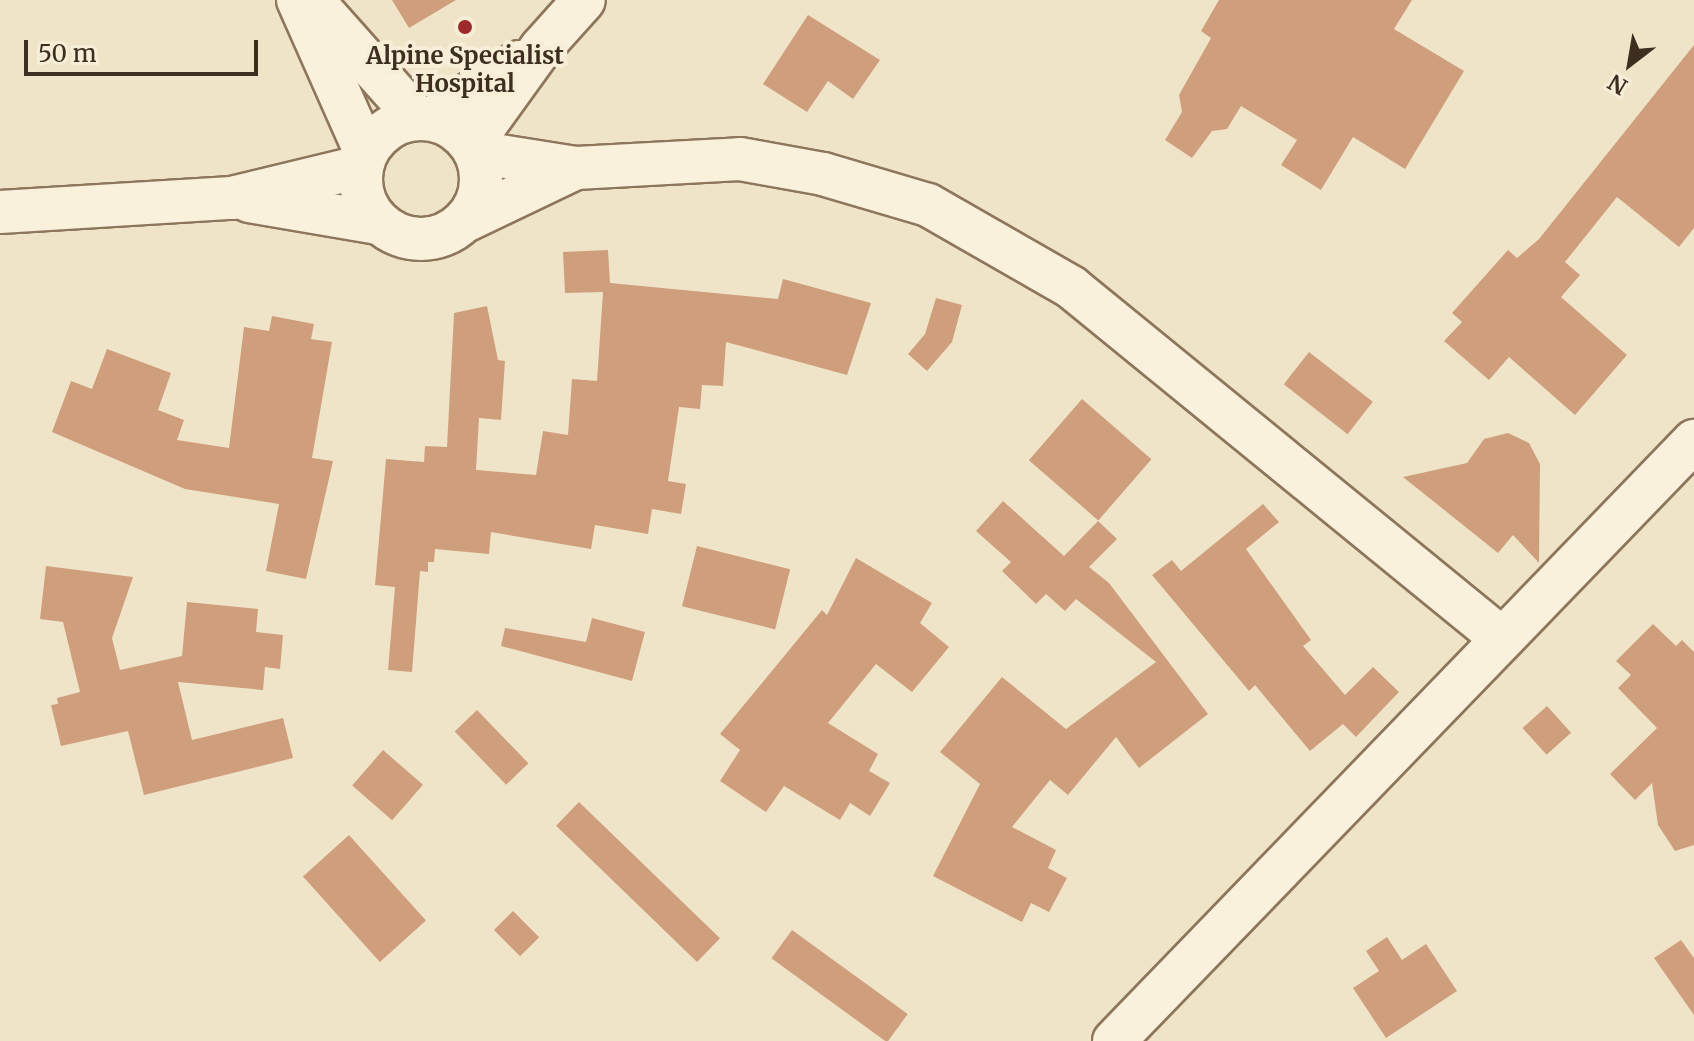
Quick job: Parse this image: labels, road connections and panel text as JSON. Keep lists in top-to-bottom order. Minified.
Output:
{"places":["Alpine Specialist Hospital"],"scale_bar":"50 m","north":"bottom left"}
